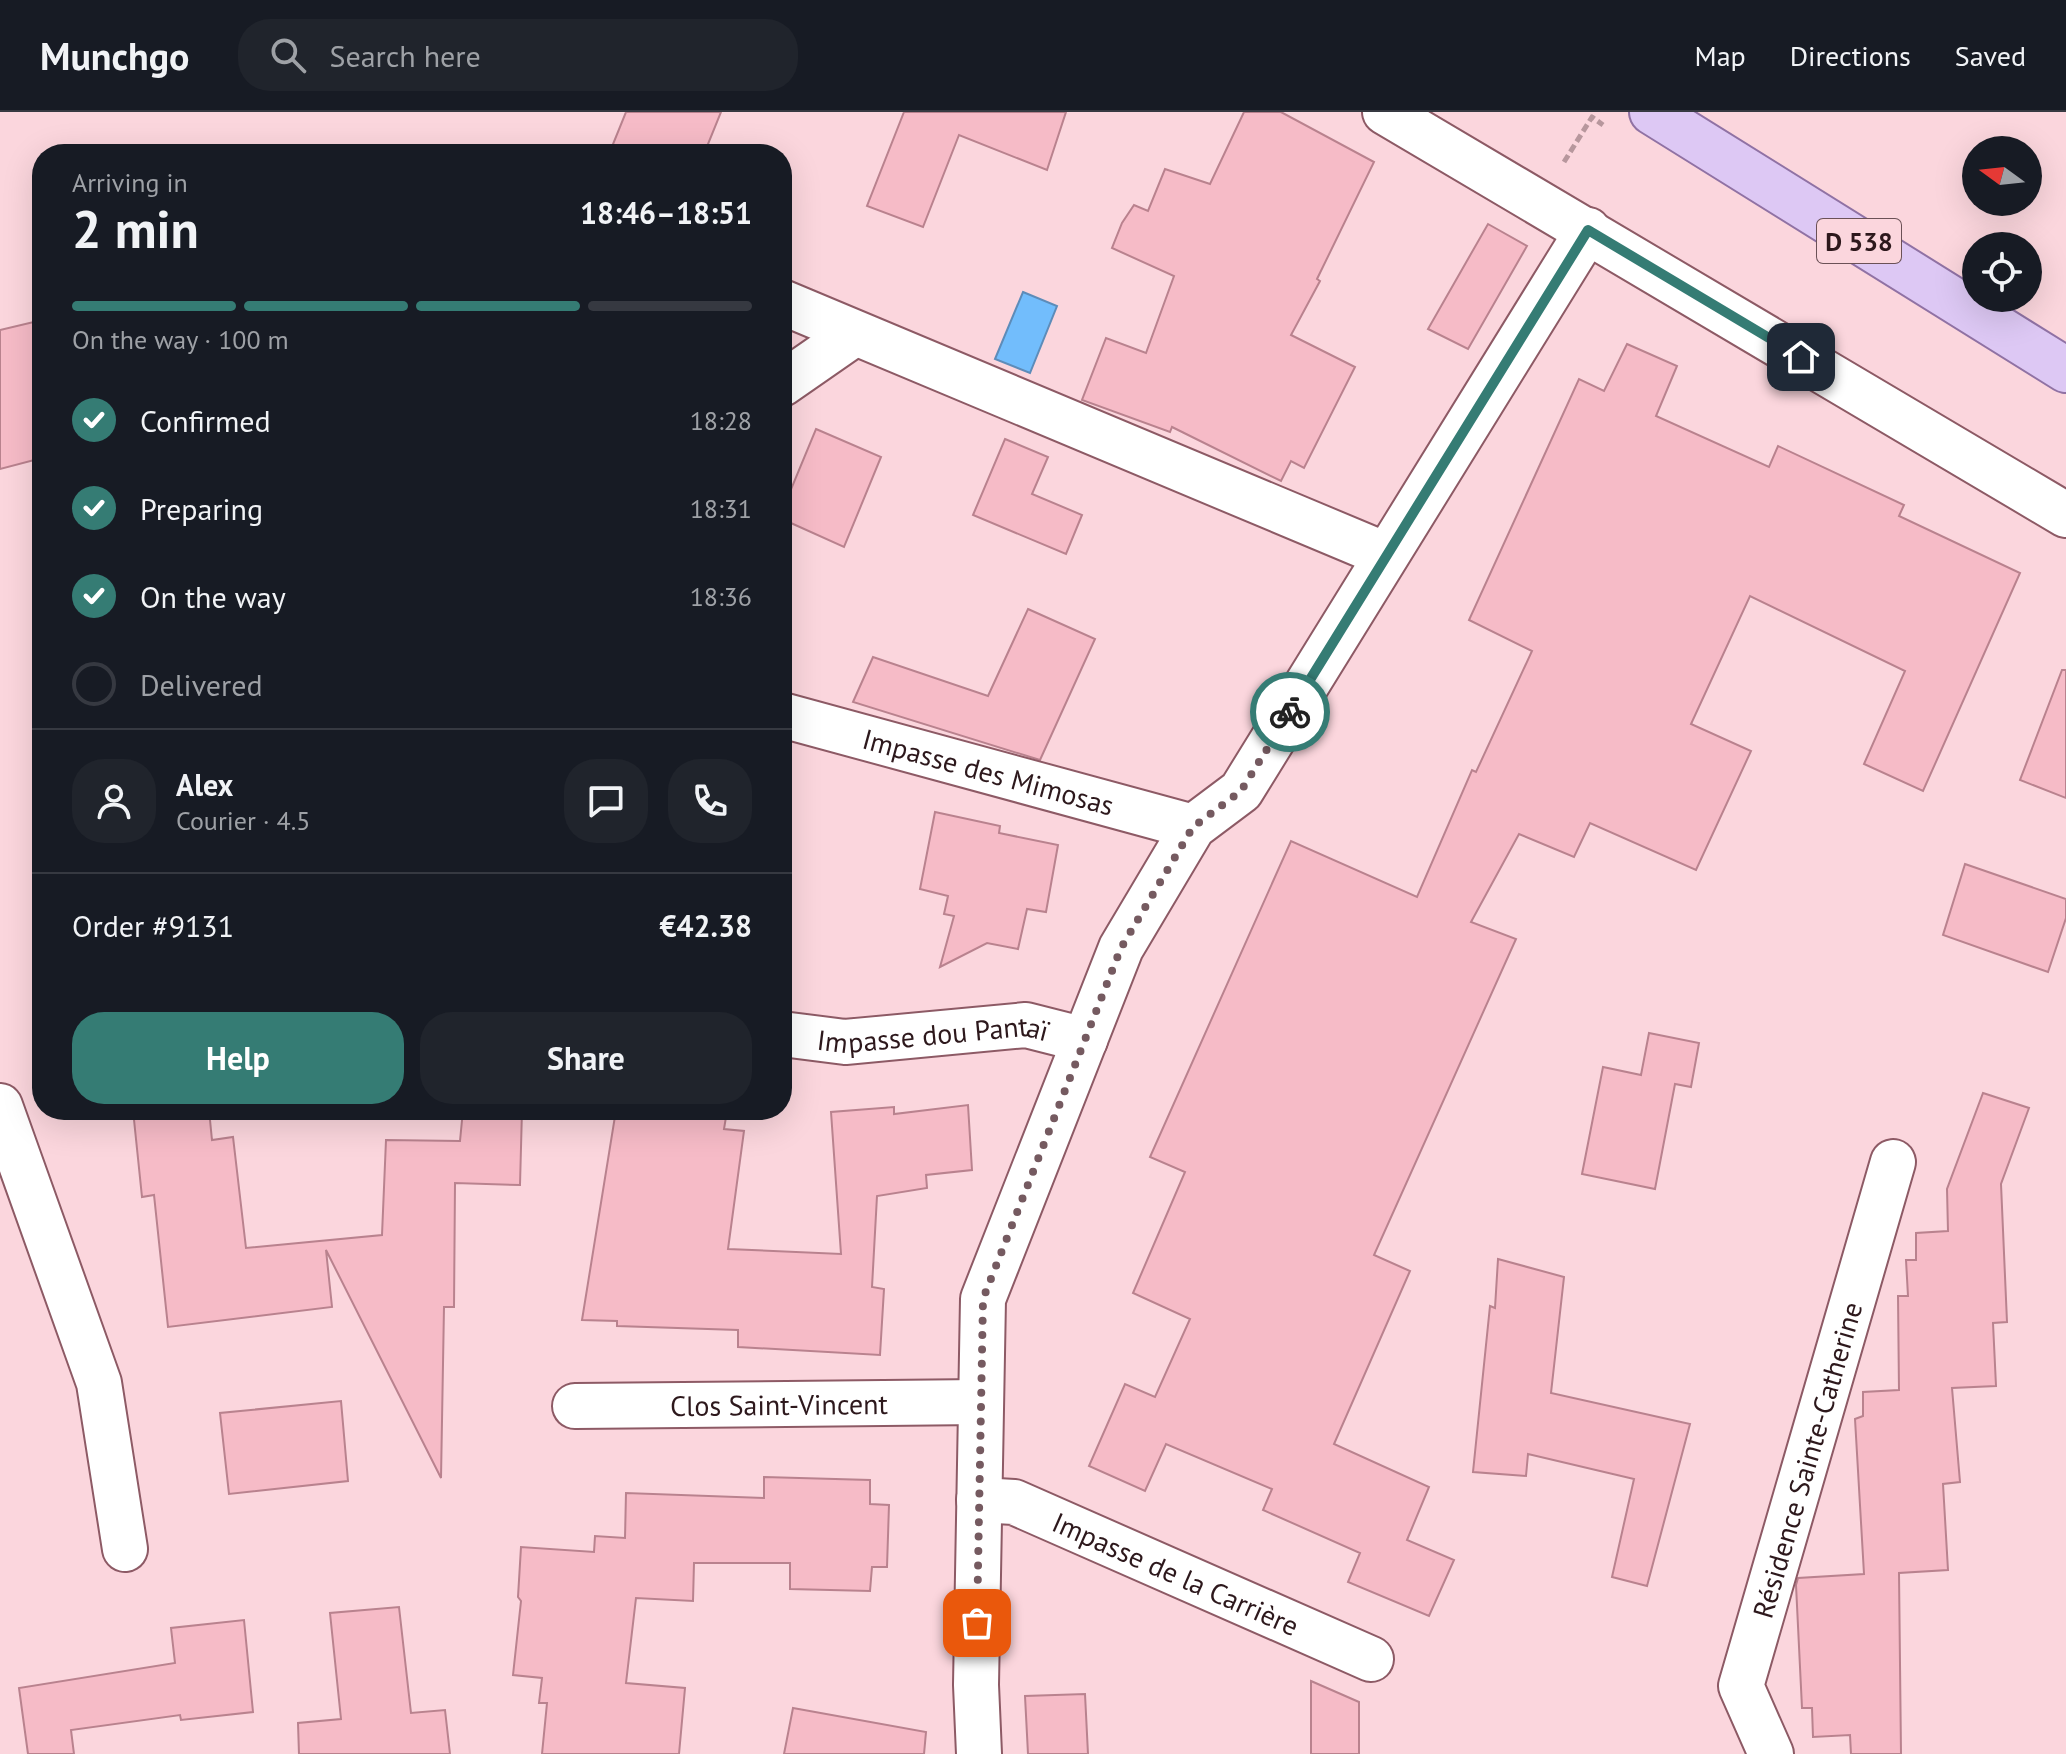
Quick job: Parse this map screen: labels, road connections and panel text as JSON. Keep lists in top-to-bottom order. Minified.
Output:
{"streets":{"main road":["D 538"],"street":["Impasse des Mimosas","Impasse dou Pantaï","Clos Saint-Vincent","Résidence Sainte-Catherine","Impasse de la Carrière"]},"north":"left","page":{"header":"Munchgo","search":"Search here","nav":["Map","Directions","Saved"],"heading":["2 min","Arriving in","18:46–18:51"],"panel":["Alex","Courier · 4.5","Order #9131","€42.38"],"bar":"On the way · 100 m","list":[["Confirmed","18:28"],["Preparing","18:31"],["On the way","18:36"],"Delivered"],"buttons":["Help","Share"]}}
